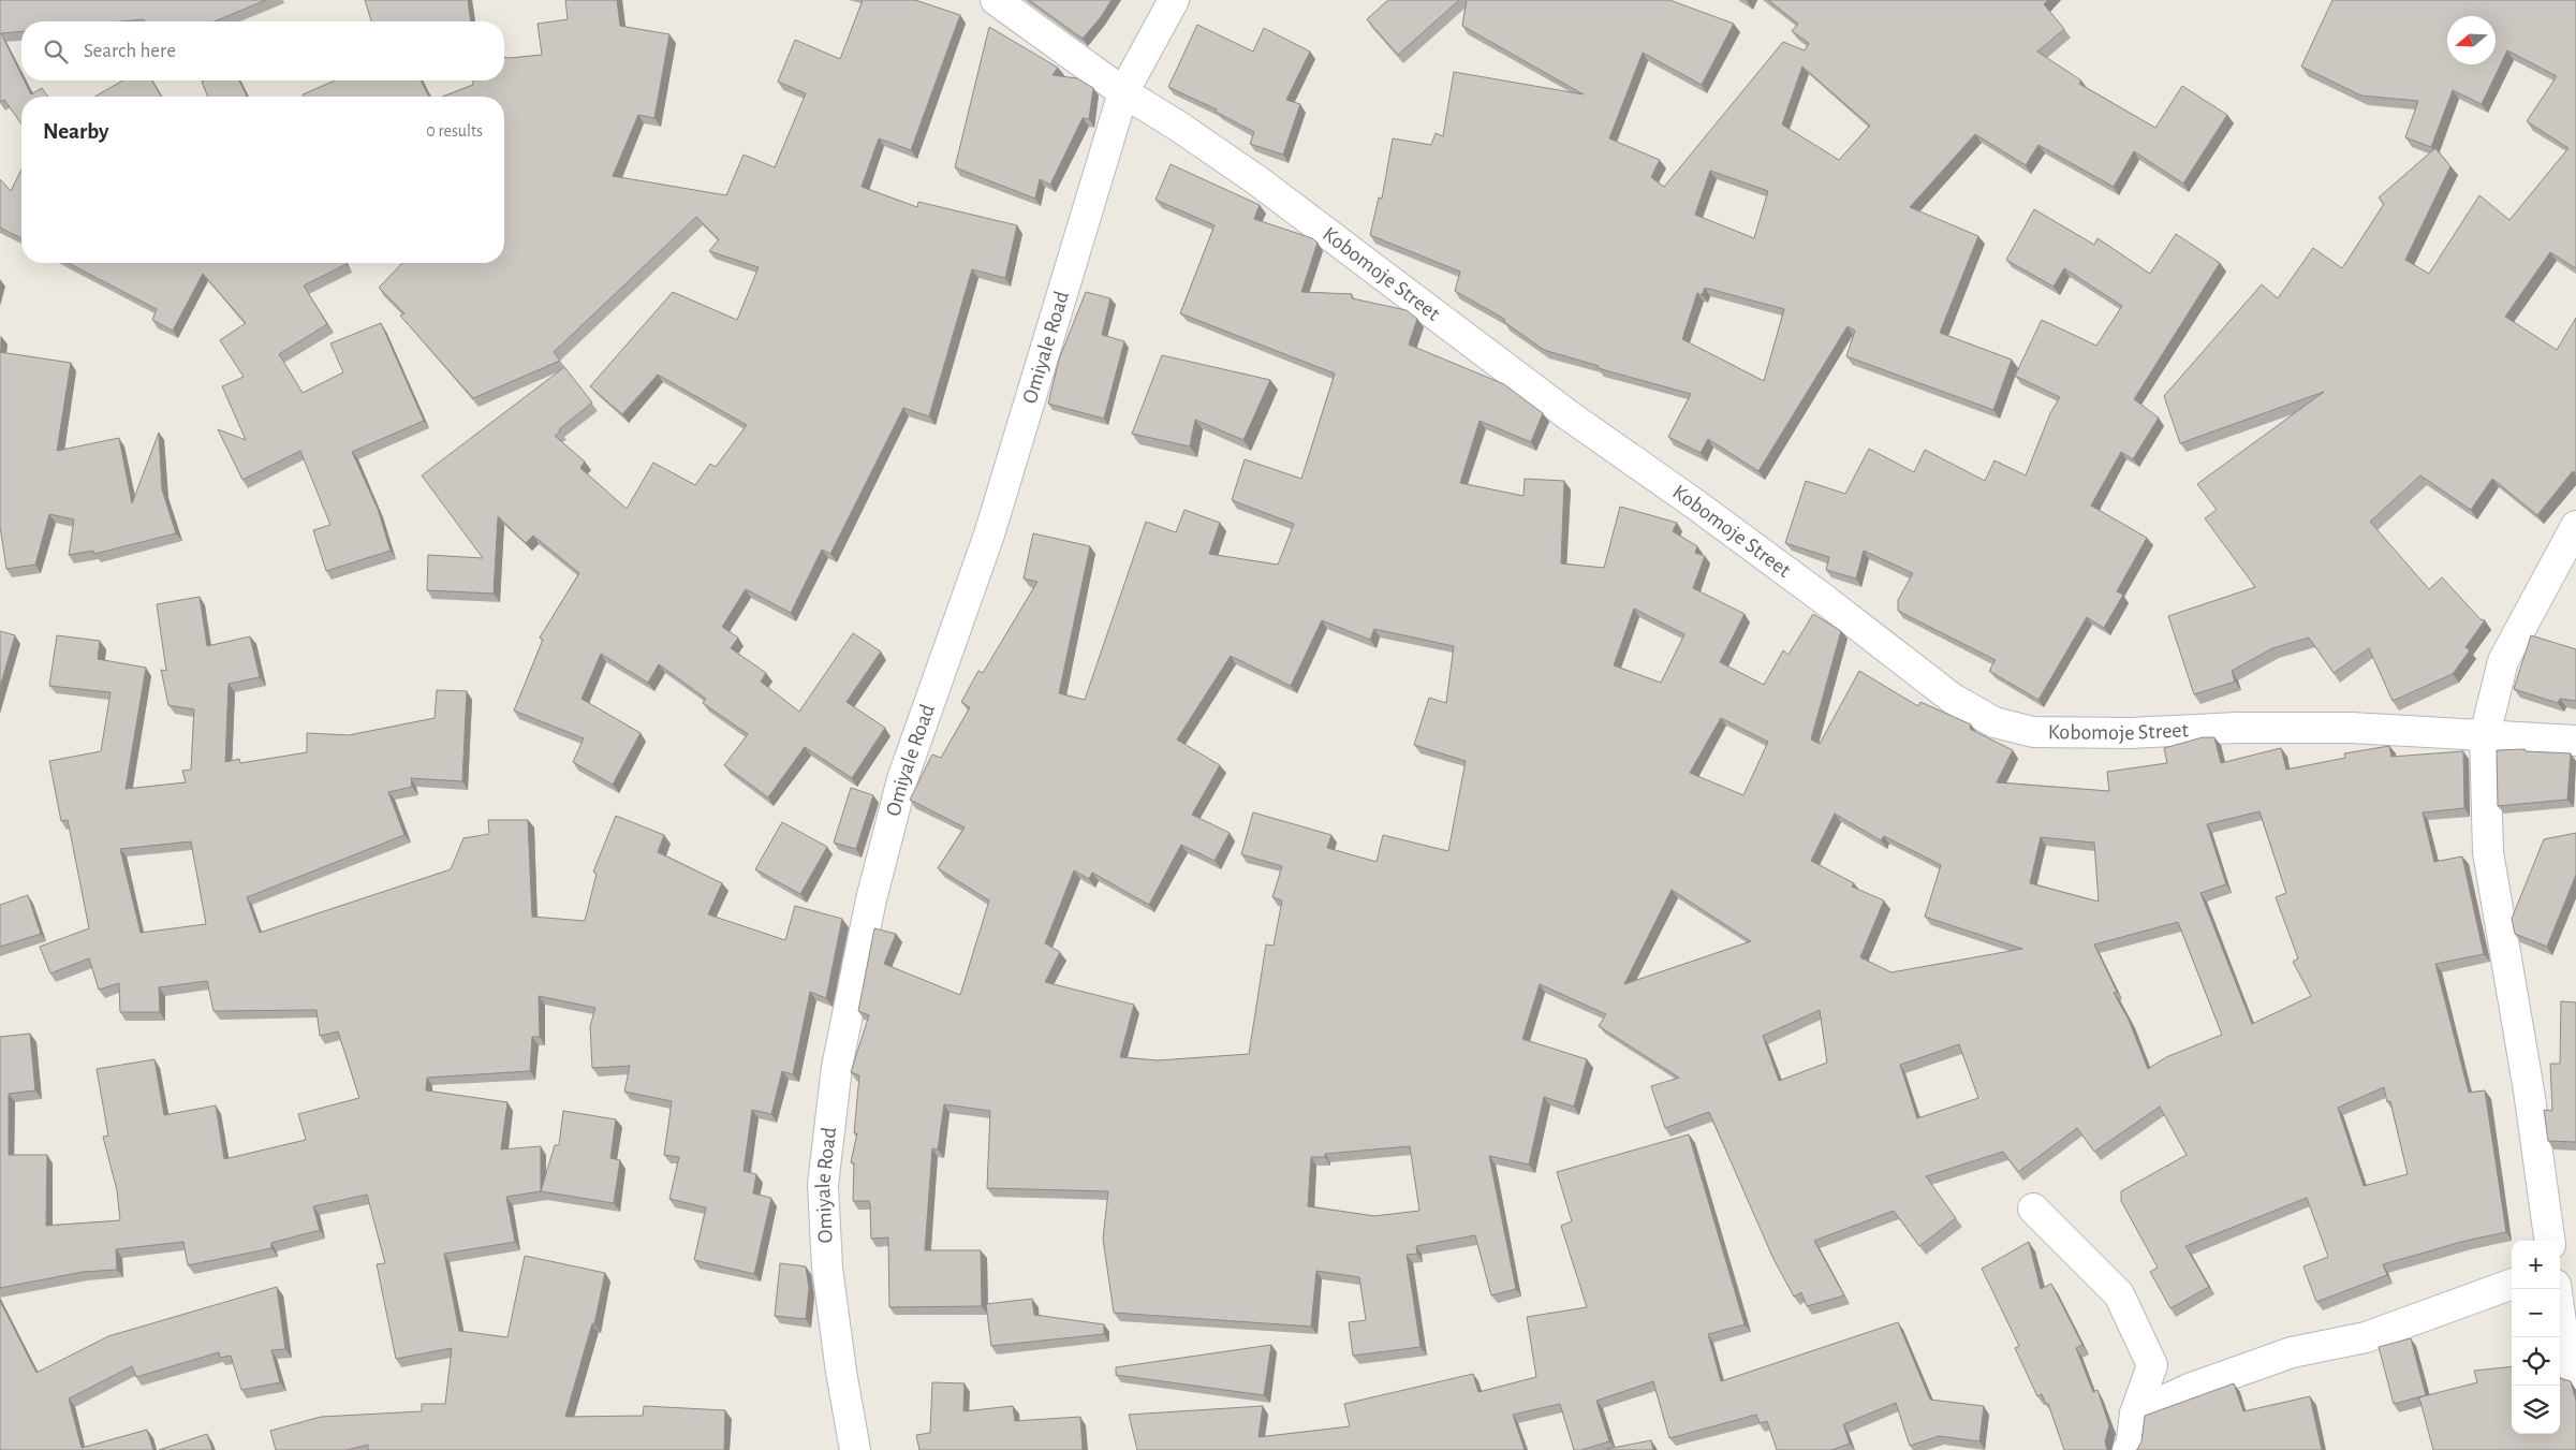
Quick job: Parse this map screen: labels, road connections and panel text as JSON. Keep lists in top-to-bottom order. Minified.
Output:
{"streets":{"street":["Kobomoje Street","Omiyale Road"]},"crossings":[["Kobomoje Street","Omiyale Road"]],"north":"left","page":{"search":"Search here","heading":["Nearby","0 results"],"map_buttons":["+","−"]}}
